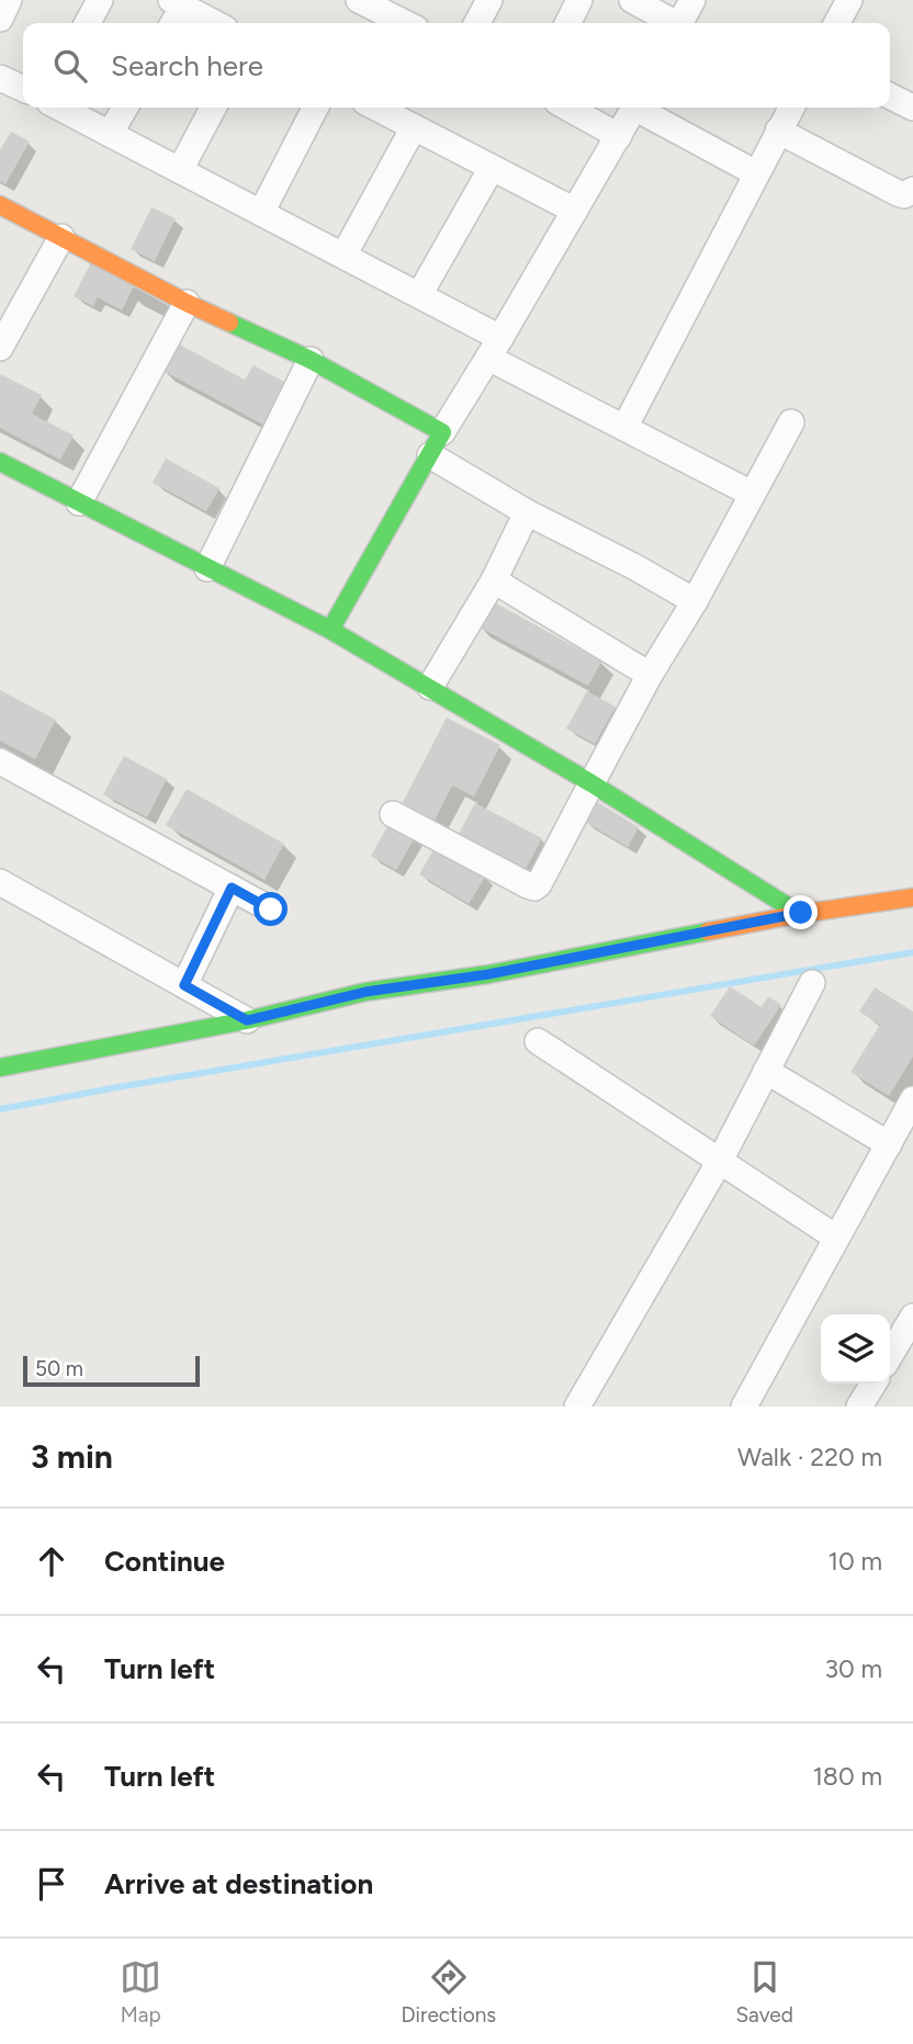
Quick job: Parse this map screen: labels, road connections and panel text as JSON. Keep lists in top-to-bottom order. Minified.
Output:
{"scale_bar":"50 m","page":{"search":"Search here","scale":"50 m","heading":["3 min","Walk · 220 m"],"list":[["Continue","10 m"],["Turn left","30 m"],["Turn left","180 m"],"Arrive at destination"],"nav":["Map","Directions","Saved"]}}
